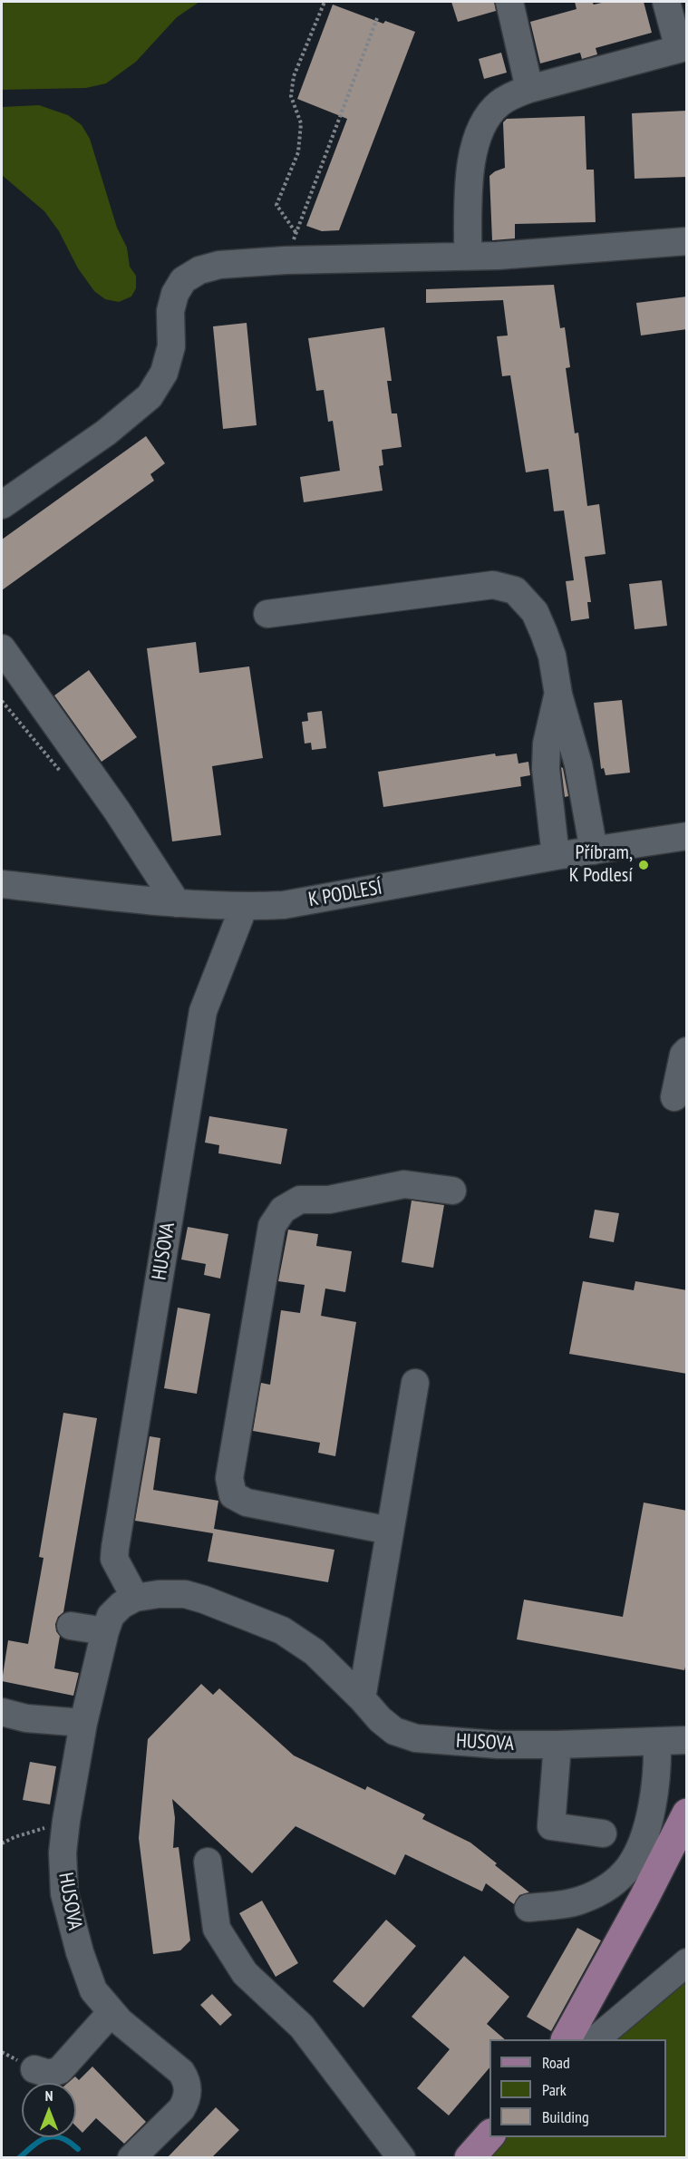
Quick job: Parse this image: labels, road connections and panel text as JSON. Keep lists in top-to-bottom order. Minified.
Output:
{"streets":{"street":["K PODLESÍ","HUSOVA"]},"crossings":[["K PODLESÍ","HUSOVA"]],"places":["Příbram, K Podlesí"],"legend":["Road","Park","Building"],"north":"top"}
